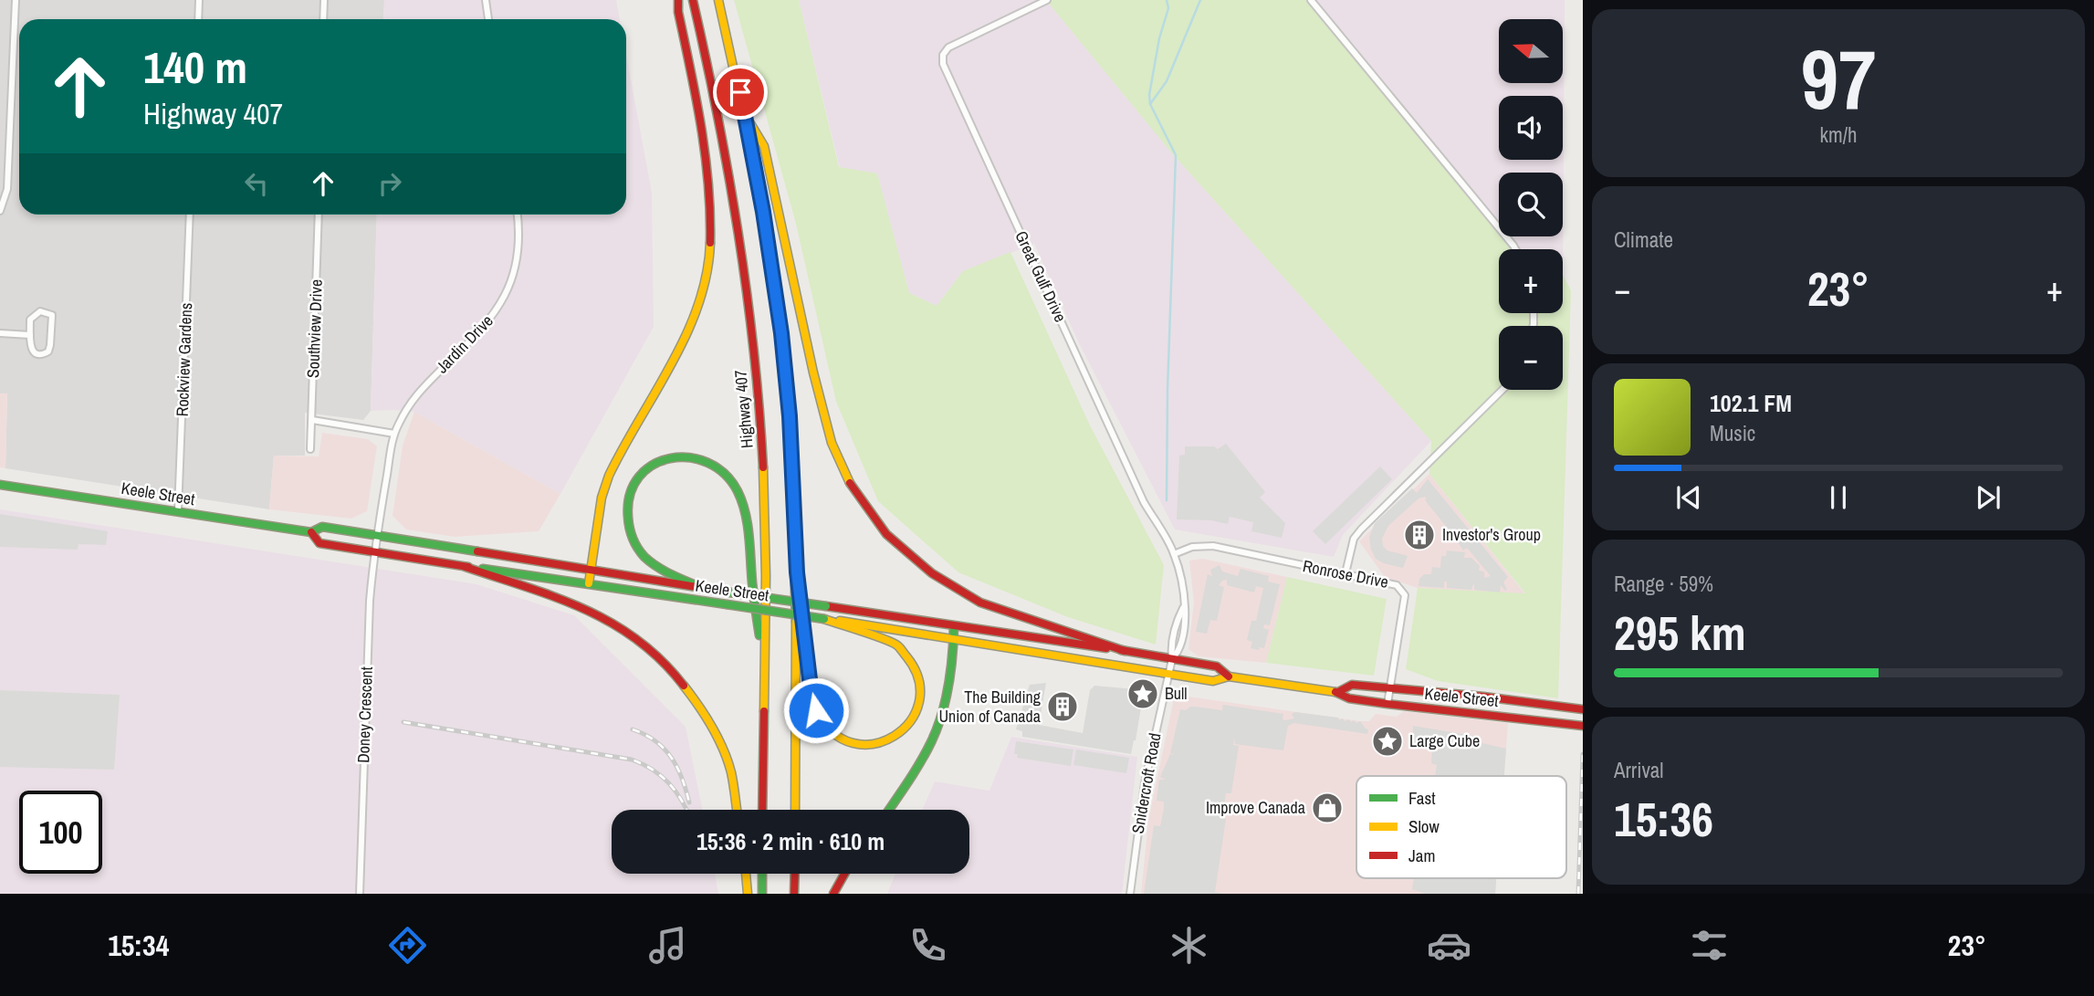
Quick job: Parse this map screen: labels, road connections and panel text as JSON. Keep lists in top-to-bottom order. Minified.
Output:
{"streets":{"main road":["Highway 407","Keele Street"],"street":["Great Gulf Drive","Southview Drive","Jardin Drive","Rockview Gardens","Ronrose Drive","Doney Crescent","Snidercroft Road"]},"crossings":[["Great Gulf Drive","Keele Street"],["Great Gulf Drive","Ronrose Drive"],["Great Gulf Drive","Snidercroft Road"],["Jardin Drive","Keele Street"],["Jardin Drive","Doney Crescent"],["Rockview Gardens","Keele Street"],["Keele Street","Ronrose Drive"],["Keele Street","Doney Crescent"],["Keele Street","Snidercroft Road"]],"places":{"building":["Investor's Group","The Building Union of Canada"],"place":["Bull","Large Cube"],"shop":["Improve Canada"]},"legend":["Fast","Slow","Jam"],"north":"left","page":{"tile":[["97","km/h"],"Climate",["Range · 59%","295 km"],["Arrival","15:36"]],"map_buttons":["+","−"],"turn":["140 m","Highway 407"],"heat":["−","23°","+"],"song":["102.1 FM","Music"],"limit":"100","trip":"15:36 · 2 min · 610 m","tabs":["15:34","23°"]}}
